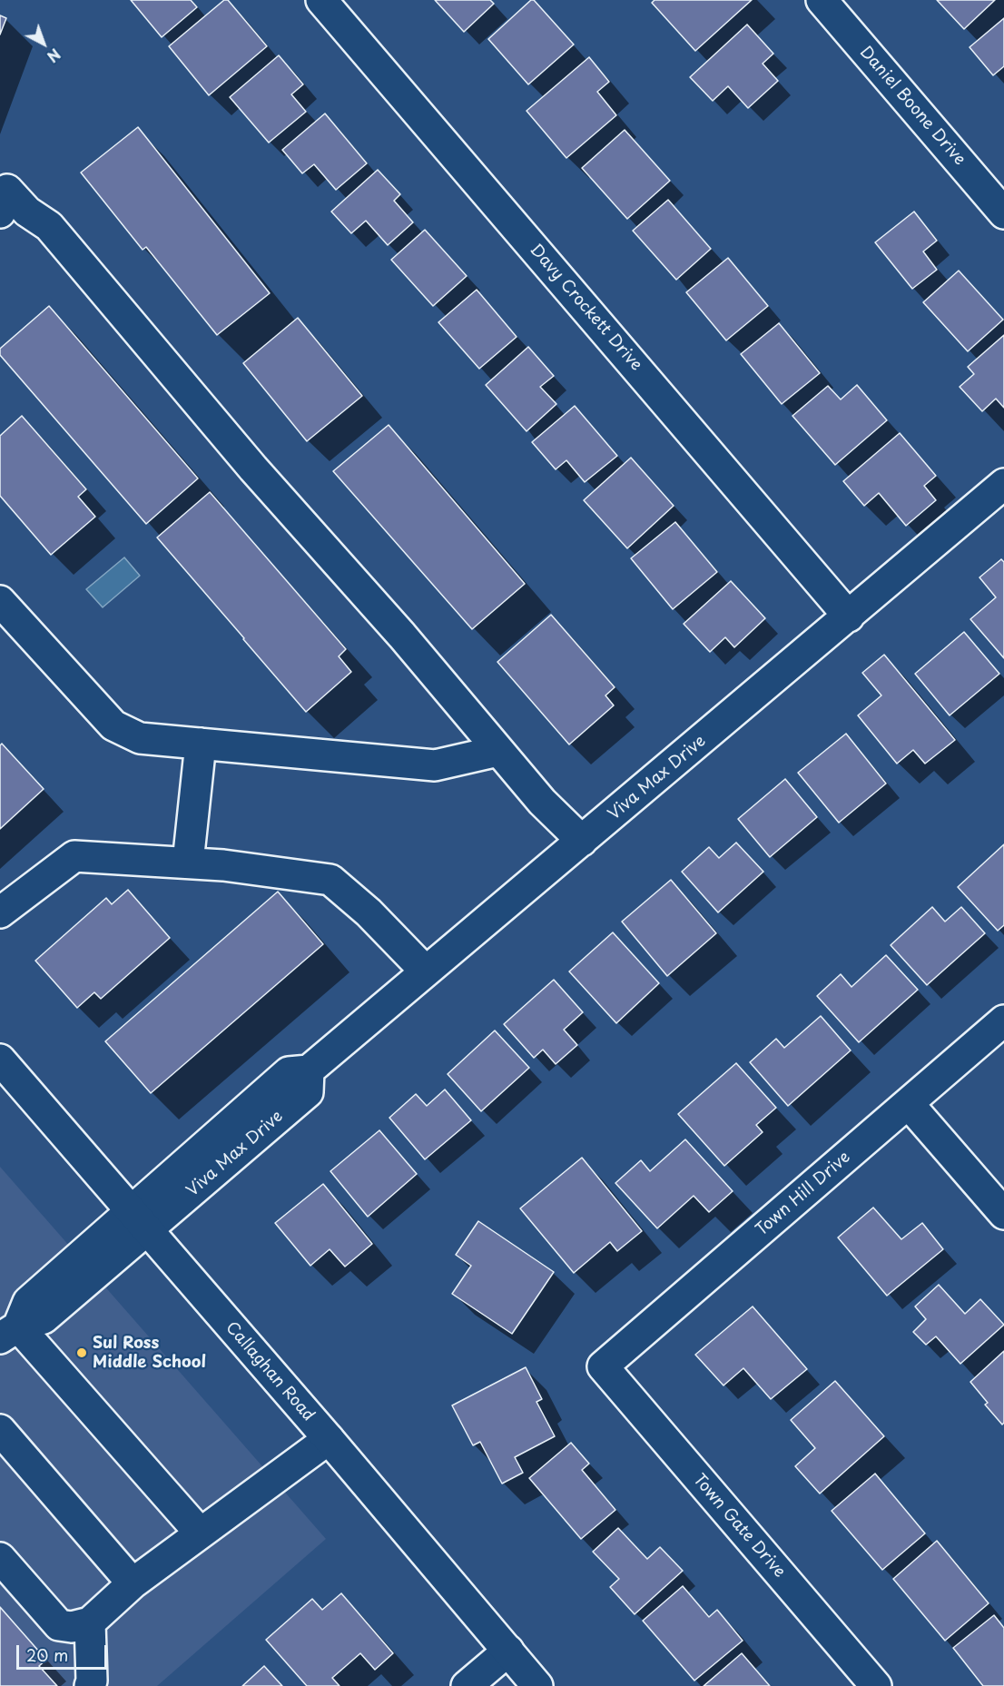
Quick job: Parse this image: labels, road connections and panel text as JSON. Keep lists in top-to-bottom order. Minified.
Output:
{"streets":{"street":["Daniel Boone Drive","Davy Crockett Drive","Viva Max Drive","Town Hill Drive","Callaghan Road","Town Gate Drive"]},"crossings":[["Davy Crockett Drive","Viva Max Drive"],["Viva Max Drive","Callaghan Road"],["Town Hill Drive","Town Gate Drive"]],"places":["Sul Ross Middle School"],"scale_bar":"20 m","north":"bottom right"}
